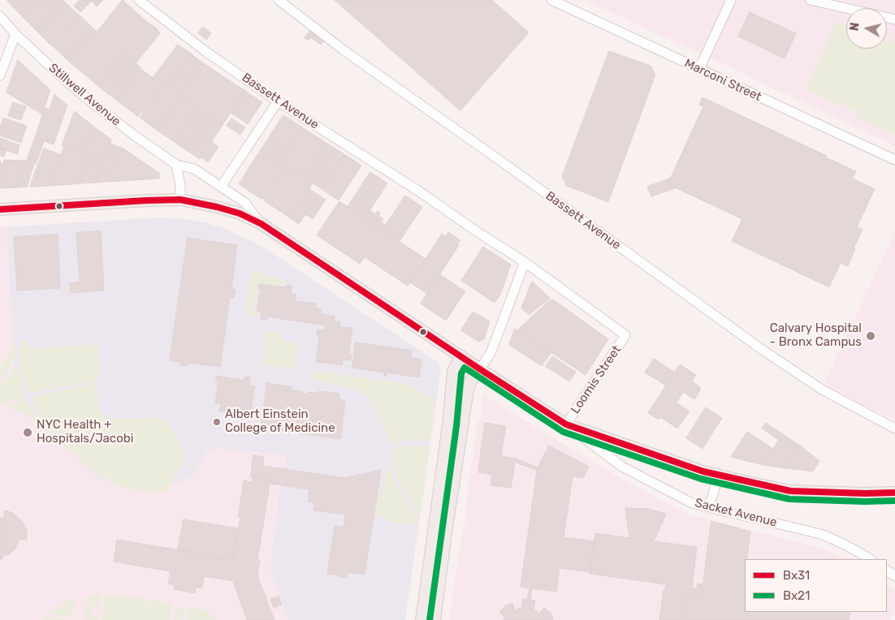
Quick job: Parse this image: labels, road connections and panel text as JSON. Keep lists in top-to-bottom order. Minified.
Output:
{"streets":{"street":["Marconi Street","Stillwell Avenue","Bassett Avenue","Loomis Street","Sacket Avenue"]},"crossings":[["Bassett Avenue","Loomis Street"],["Loomis Street","Sacket Avenue"]],"places":["Calvary Hospital - Bronx Campus","Albert Einstein College of Medicine","NYC Health + Hospitals/Jacobi"],"lines":["transit line Bx31","transit line Bx21"],"legend":["Bx31","Bx21"],"north":"left"}
